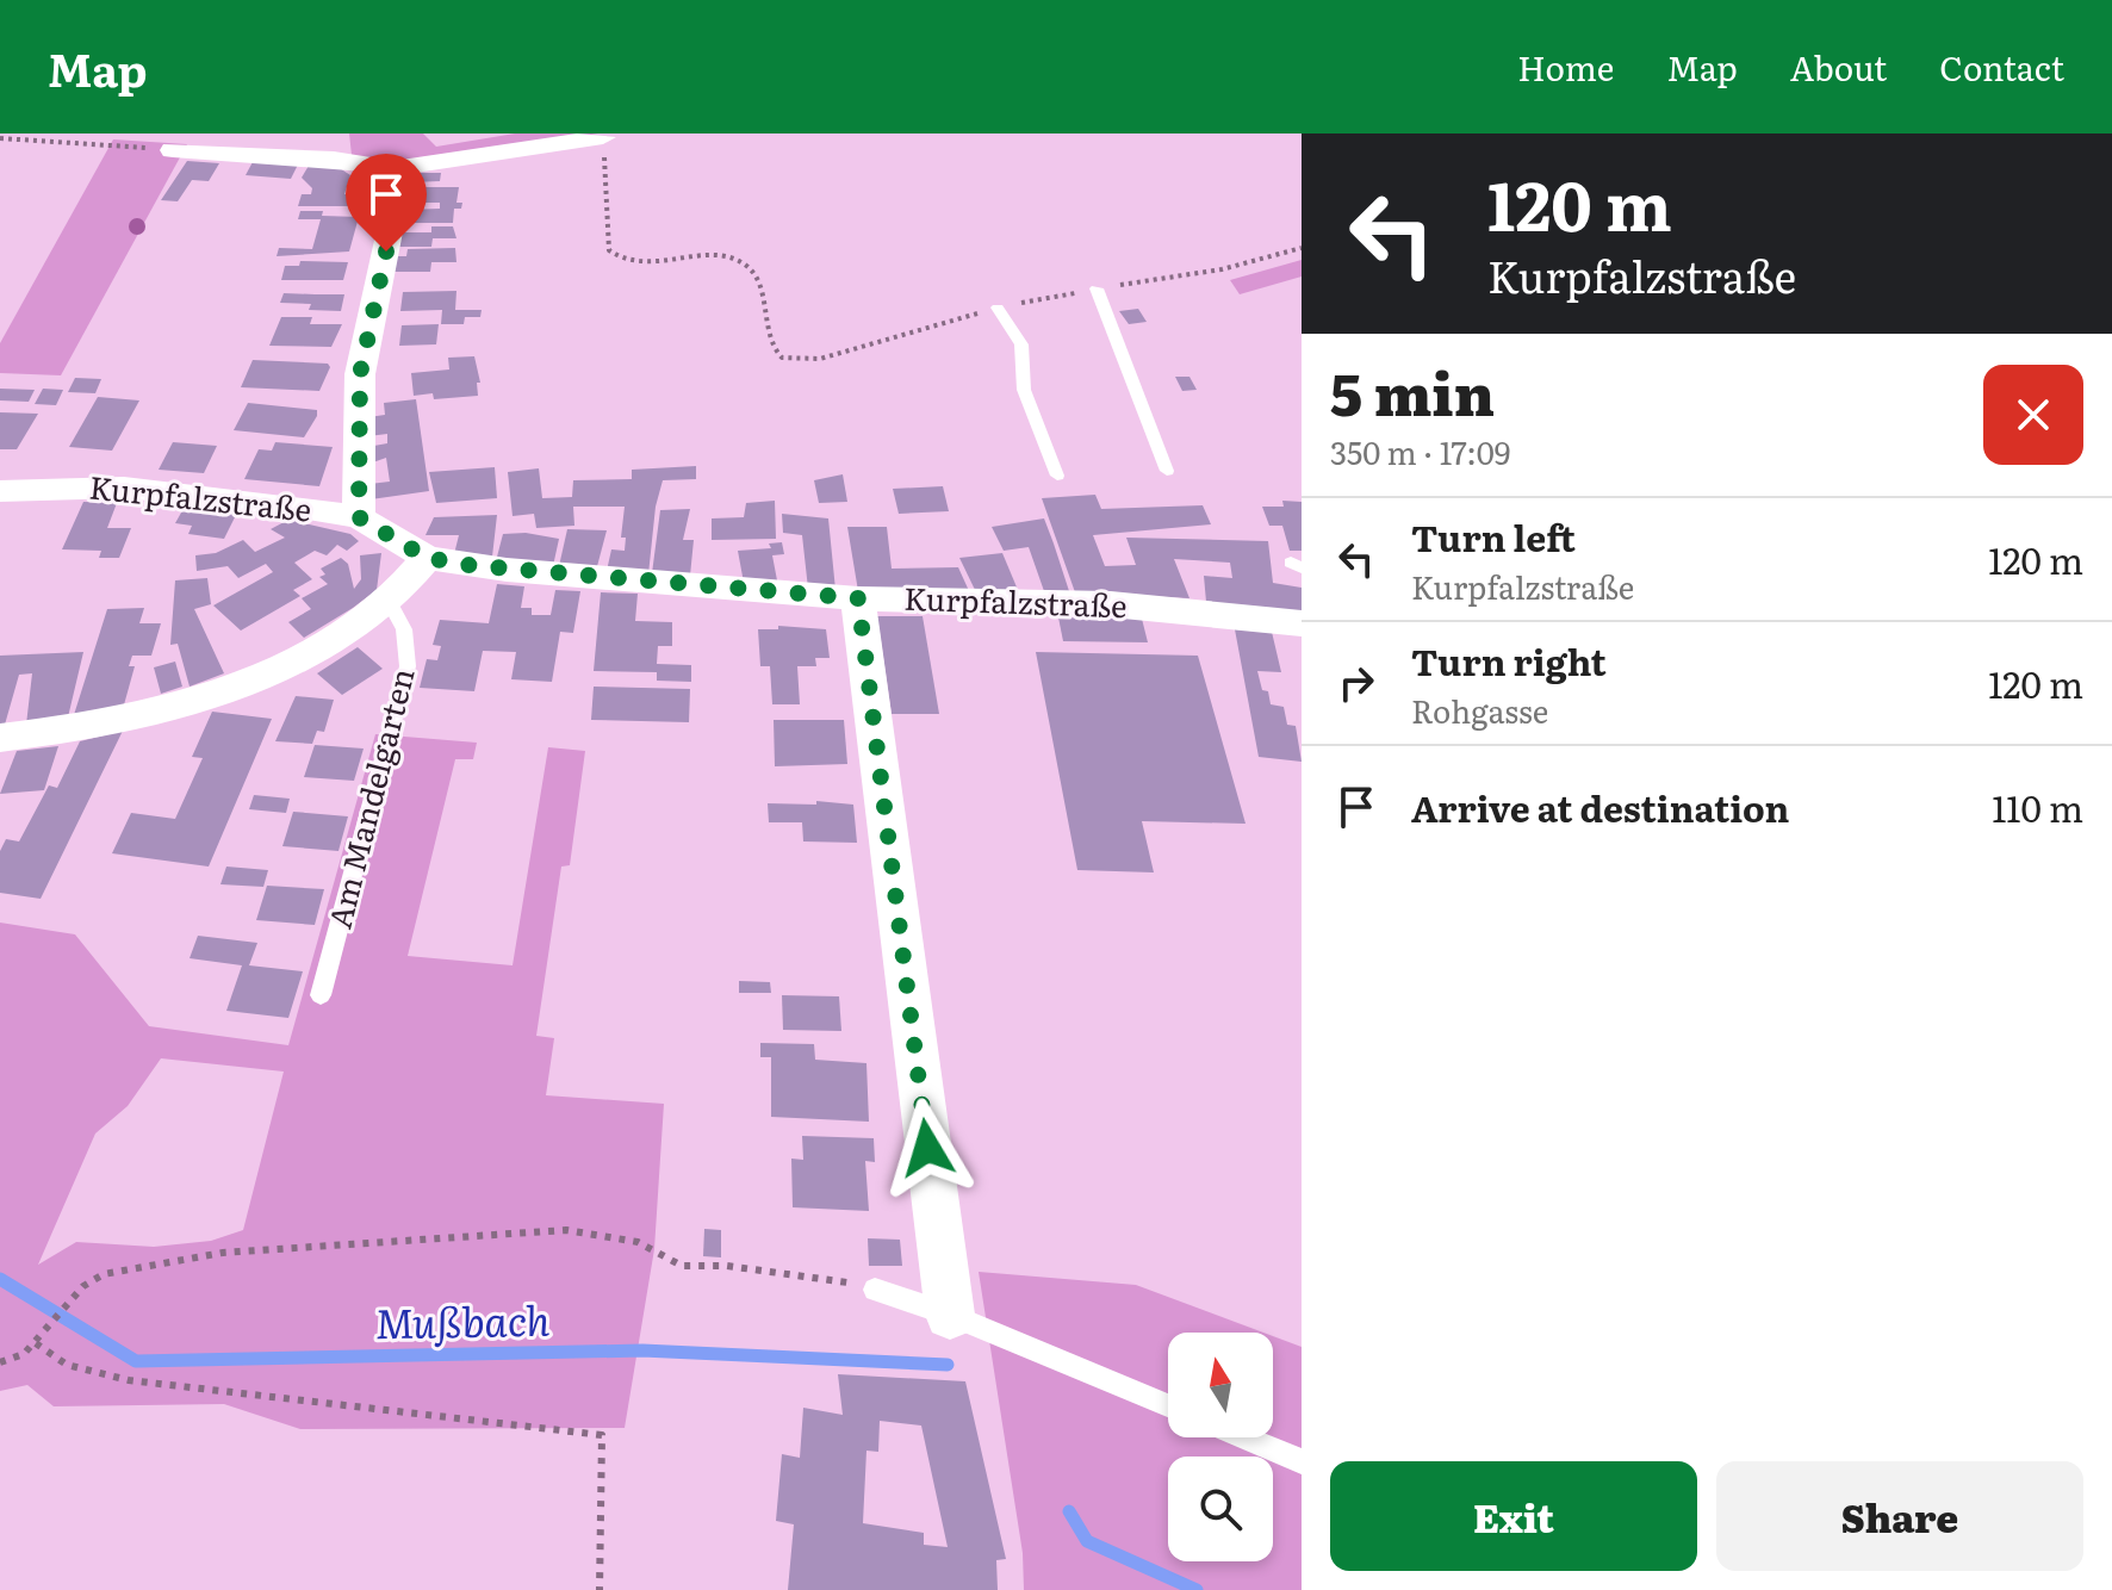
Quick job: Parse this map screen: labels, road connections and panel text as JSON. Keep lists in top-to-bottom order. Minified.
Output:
{"streets":{"street":["Kurpfalzstraße"],"lane":["Am Mandelgarten"]},"water":["Mußbach"],"north":"top","page":{"header":"Map","nav":["Home","Map","About","Contact"],"turn":["120 m","Kurpfalzstraße"],"heading":["5 min","350 m · 17:09"],"list":[{"name":"Turn left","note":"Kurpfalzstraße","value":"120 m"},{"name":"Turn right","note":"Rohgasse","value":"120 m"},{"name":"Arrive at destination","value":"110 m"}],"buttons":["Exit","Share"]}}
